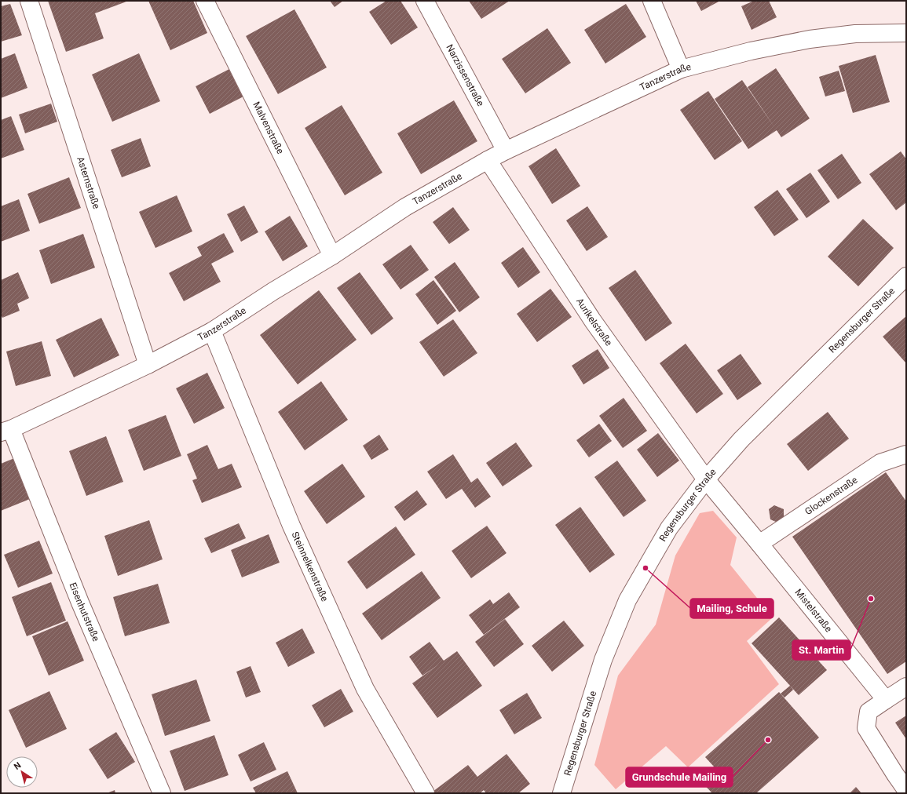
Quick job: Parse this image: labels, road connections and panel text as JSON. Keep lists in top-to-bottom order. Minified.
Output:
{"streets":{"street":["Narzissenstraße","Tanzerstraße","Malvenstraße","Asternstraße","Regensburger Straße","Aurikelstraße","Glockenstraße","Steinnelkenstraße","Mistelstraße","Eisenhutstraße"]},"crossings":[["Narzissenstraße","Tanzerstraße"],["Tanzerstraße","Malvenstraße"],["Tanzerstraße","Asternstraße"],["Tanzerstraße","Aurikelstraße"],["Tanzerstraße","Steinnelkenstraße"],["Tanzerstraße","Eisenhutstraße"],["Regensburger Straße","Aurikelstraße"],["Regensburger Straße","Mistelstraße"],["Aurikelstraße","Mistelstraße"],["Glockenstraße","Mistelstraße"]],"places":["Mailing, Schule","St. Martin","Grundschule Mailing"],"north":"top left"}
